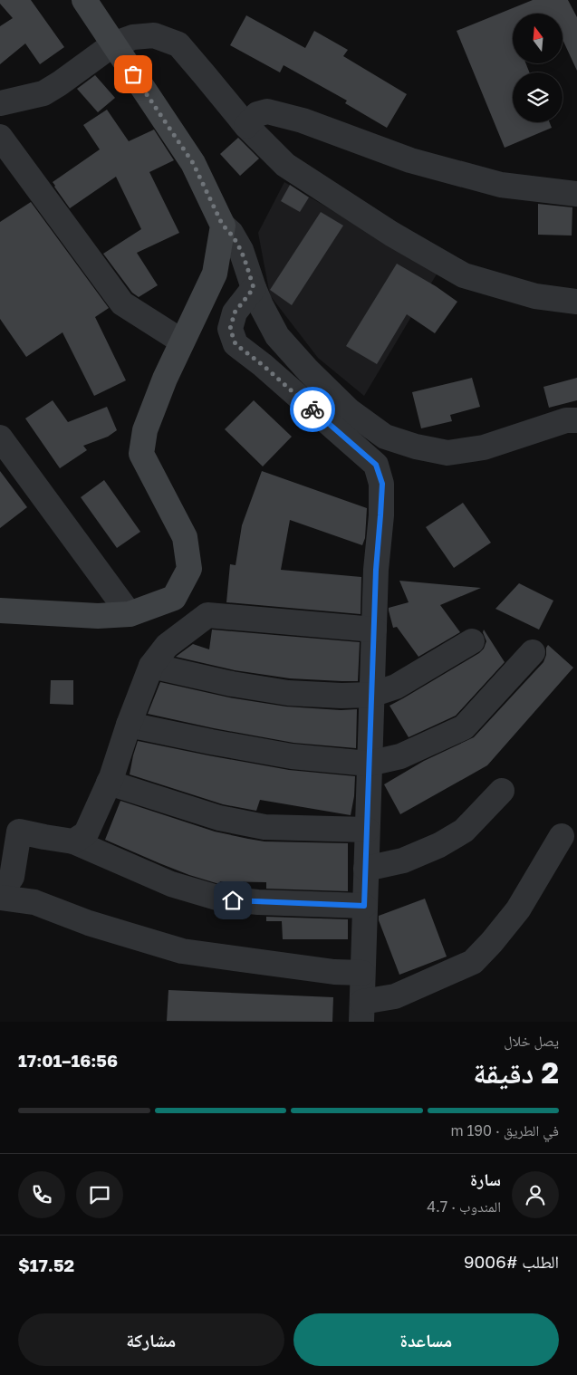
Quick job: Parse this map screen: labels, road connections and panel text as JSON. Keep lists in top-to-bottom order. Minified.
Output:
{"north":"top","page":{"heading":["2 دقيقة","يصل خلال","16:56–17:01"],"panel":["سارة","المندوب · 4.7","الطلب #9006","$17.52"],"bar":"في الطريق · 190 m","buttons":["مساعدة","مشاركة"]}}
